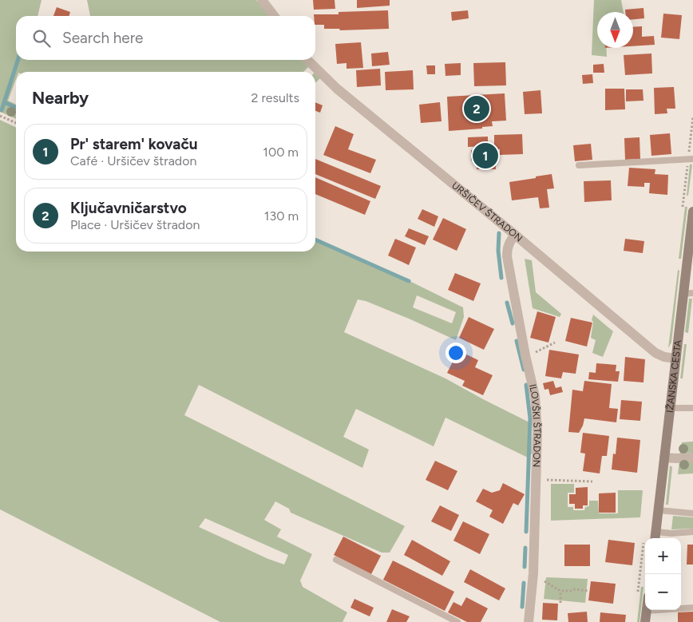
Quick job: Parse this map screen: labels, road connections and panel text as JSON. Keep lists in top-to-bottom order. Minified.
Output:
{"streets":{"main road":["IŽANSKA CESTA"],"street":["URŠIČEV ŠTRADON","ILOVŠKI ŠTRADON"]},"crossings":[["URŠIČEV ŠTRADON","IŽANSKA CESTA"],["URŠIČEV ŠTRADON","ILOVŠKI ŠTRADON"]],"north":"bottom","page":{"search":"Search here","heading":["Nearby","2 results"],"pins":["2","1"],"list":[{"mark":"1","name":"Pr' starem' kovaču","note":"Café · Uršičev štradon","value":"100 m"},{"mark":"2","name":"Ključavničarstvo","note":"Place · Uršičev štradon","value":"130 m"}],"map_buttons":["+","−"]}}
